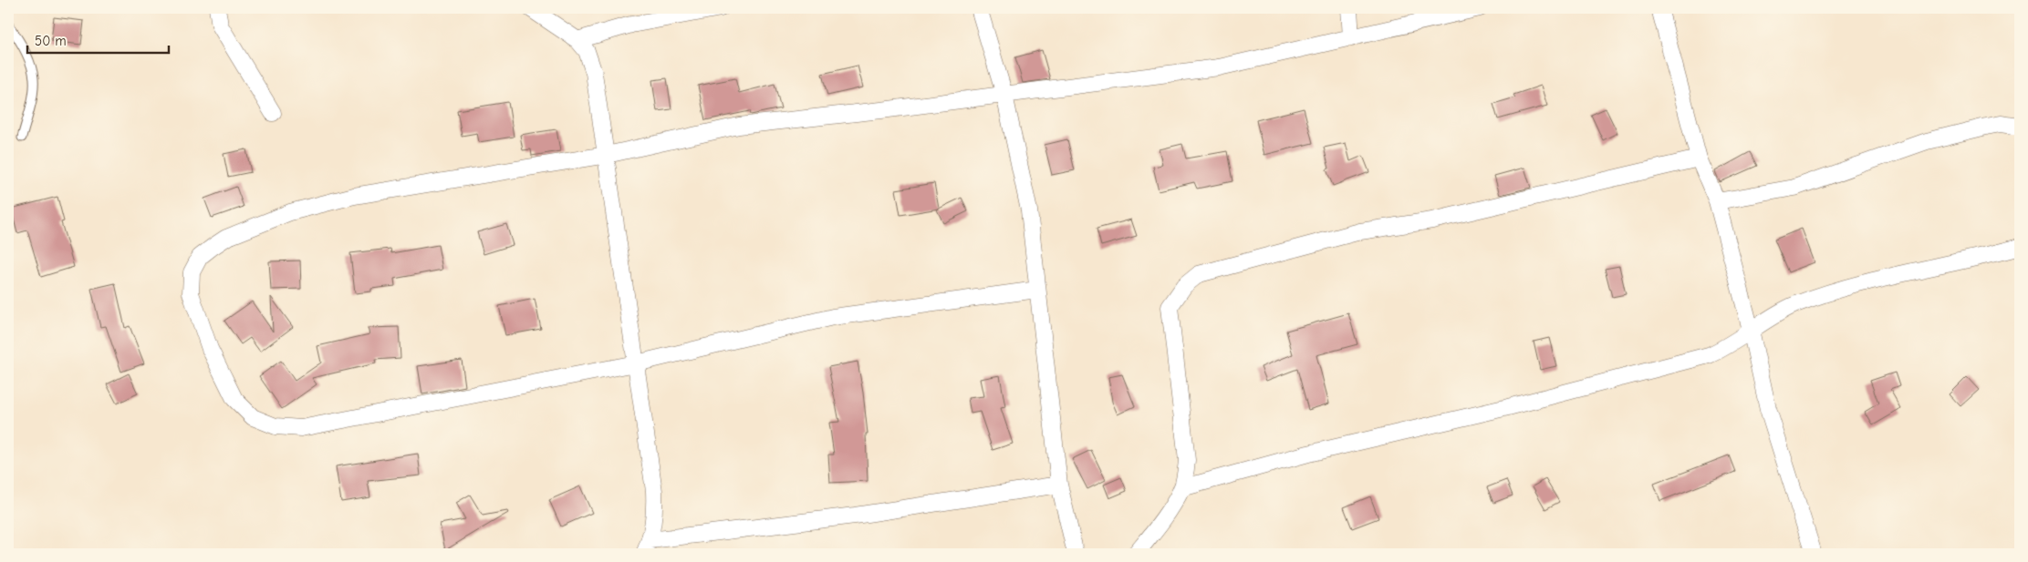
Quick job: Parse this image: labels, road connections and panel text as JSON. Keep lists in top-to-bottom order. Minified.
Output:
{"scale_bar":"50 m"}
